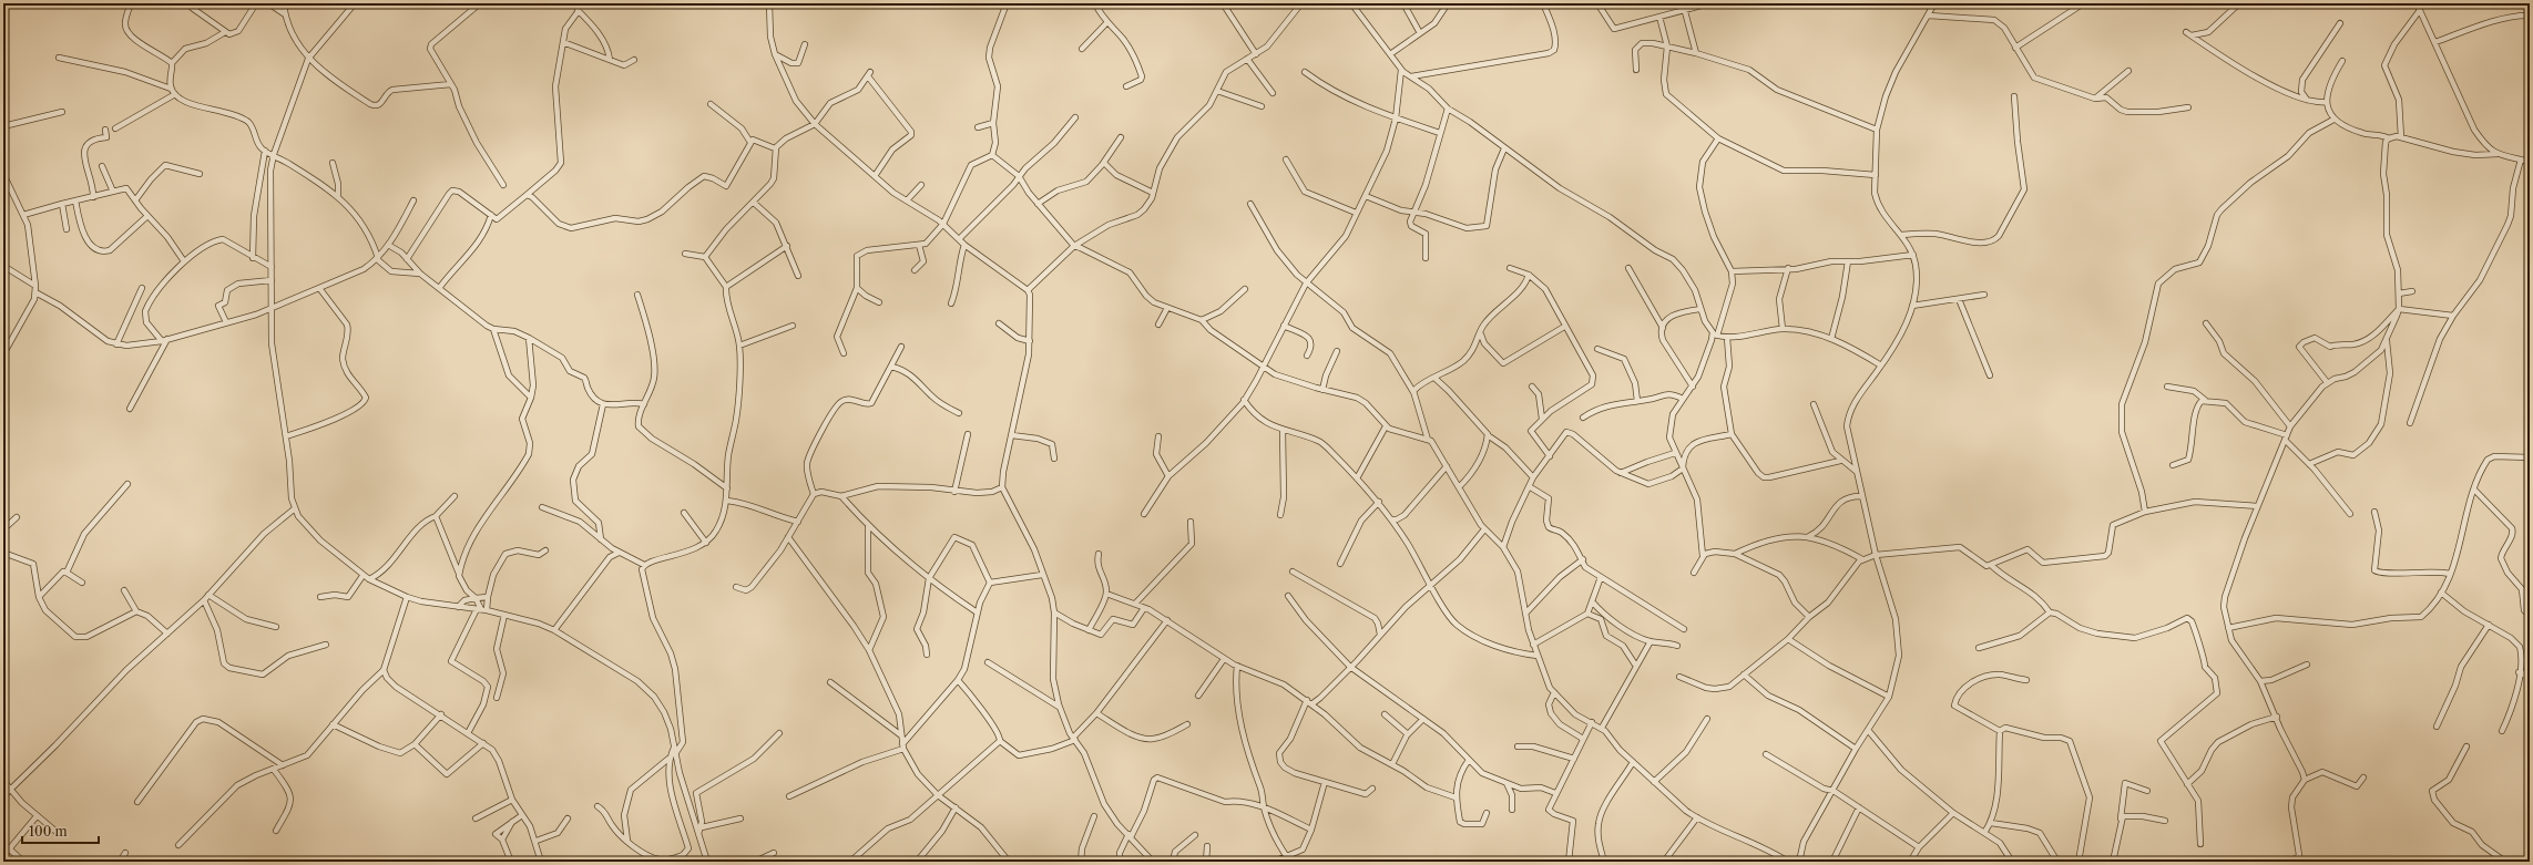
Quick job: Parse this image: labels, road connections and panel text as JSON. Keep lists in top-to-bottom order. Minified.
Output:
{"scale_bar":"100 m"}
